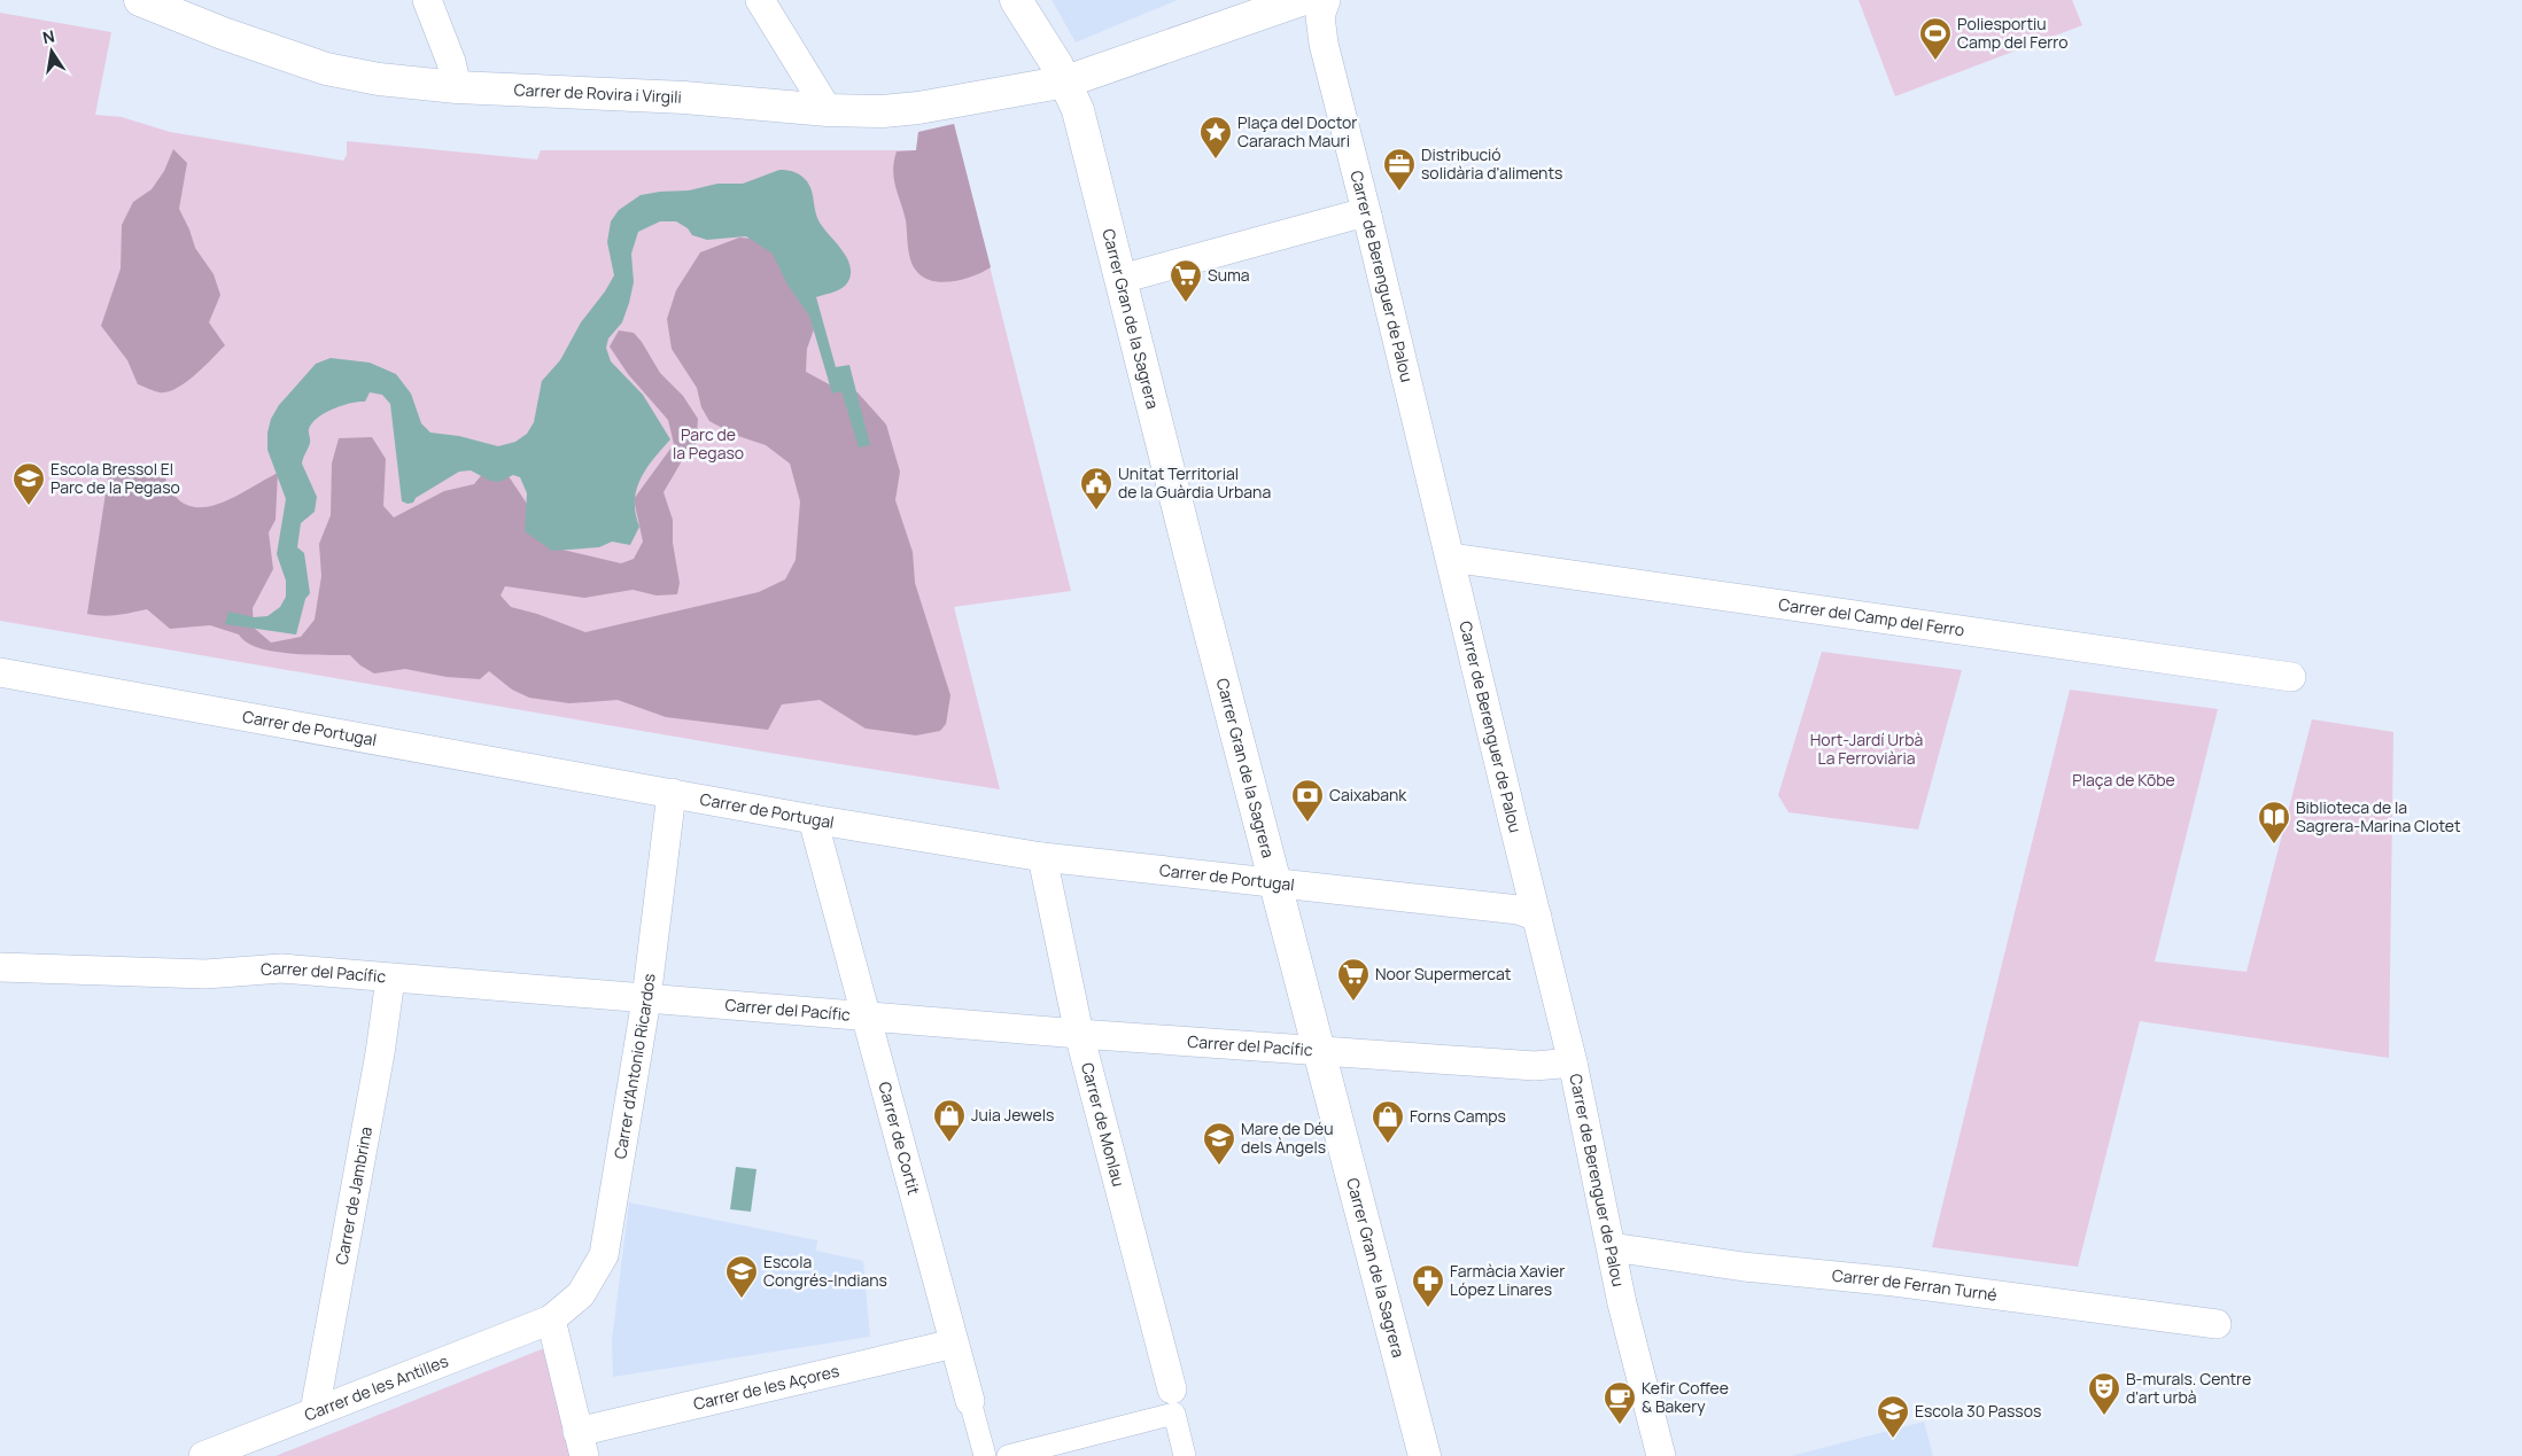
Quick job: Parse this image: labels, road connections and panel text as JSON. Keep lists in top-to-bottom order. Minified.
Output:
{"streets":{"street":["Carrer de Rovira i Virgili","Carrer de Berenguer de Palou","Carrer Gran de la Sagrera","Carrer del Camp del Ferro","Carrer de Portugal","Carrer del Pacífic","Carrer d'Antonio Ricardos","Carrer de Monlau","Carrer de Cortit","Carrer de Jambrina","Carrer de Ferran Turné","Carrer de les Antilles","Carrer de les Açores"]},"crossings":[["Carrer de Rovira i Virgili","Carrer Gran de la Sagrera"],["Carrer de Berenguer de Palou","Carrer del Camp del Ferro"],["Carrer de Berenguer de Palou","Carrer de Portugal"],["Carrer de Berenguer de Palou","Carrer del Pacífic"],["Carrer de Berenguer de Palou","Carrer de Ferran Turné"],["Carrer Gran de la Sagrera","Carrer de Portugal"],["Carrer Gran de la Sagrera","Carrer del Pacífic"],["Carrer de Portugal","Carrer d'Antonio Ricardos"],["Carrer de Portugal","Carrer de Monlau"],["Carrer de Portugal","Carrer de Cortit"],["Carrer del Pacífic","Carrer d'Antonio Ricardos"],["Carrer del Pacífic","Carrer de Monlau"],["Carrer del Pacífic","Carrer de Cortit"],["Carrer del Pacífic","Carrer de Jambrina"],["Carrer d'Antonio Ricardos","Carrer de les Antilles"],["Carrer de Cortit","Carrer de les Açores"],["Carrer de Jambrina","Carrer de les Antilles"]],"parks":["Parc de la Pegaso","Hort-Jardí Urbà La Ferroviària","Plaça de Kõbe"],"places":{"sports":["Poliesportiu Camp del Ferro"],"place":["Plaça del Doctor Cararach Mauri"],"office":["Distribució solidària d'aliments"],"supermarket":["Suma","Noor Supermercat"],"school or university":["Escola Bressol El Parc de la Pegaso","Mare de Déu dels Àngels","Escola Congrés-Indians","Escola 30 Passos"],"public building":["Unitat Territorial de la Guàrdia Urbana"],"bank":["Caixabank"],"library":["Biblioteca de la Sagrera-Marina Clotet"],"shop":["Juia Jewels","Forns Camps"],"pharmacy":["Farmàcia Xavier López Linares"],"theatre":["B-murals. Centre d'art urbà"],"cafe":["Kefir Coffee & Bakery"]},"north":"top"}
